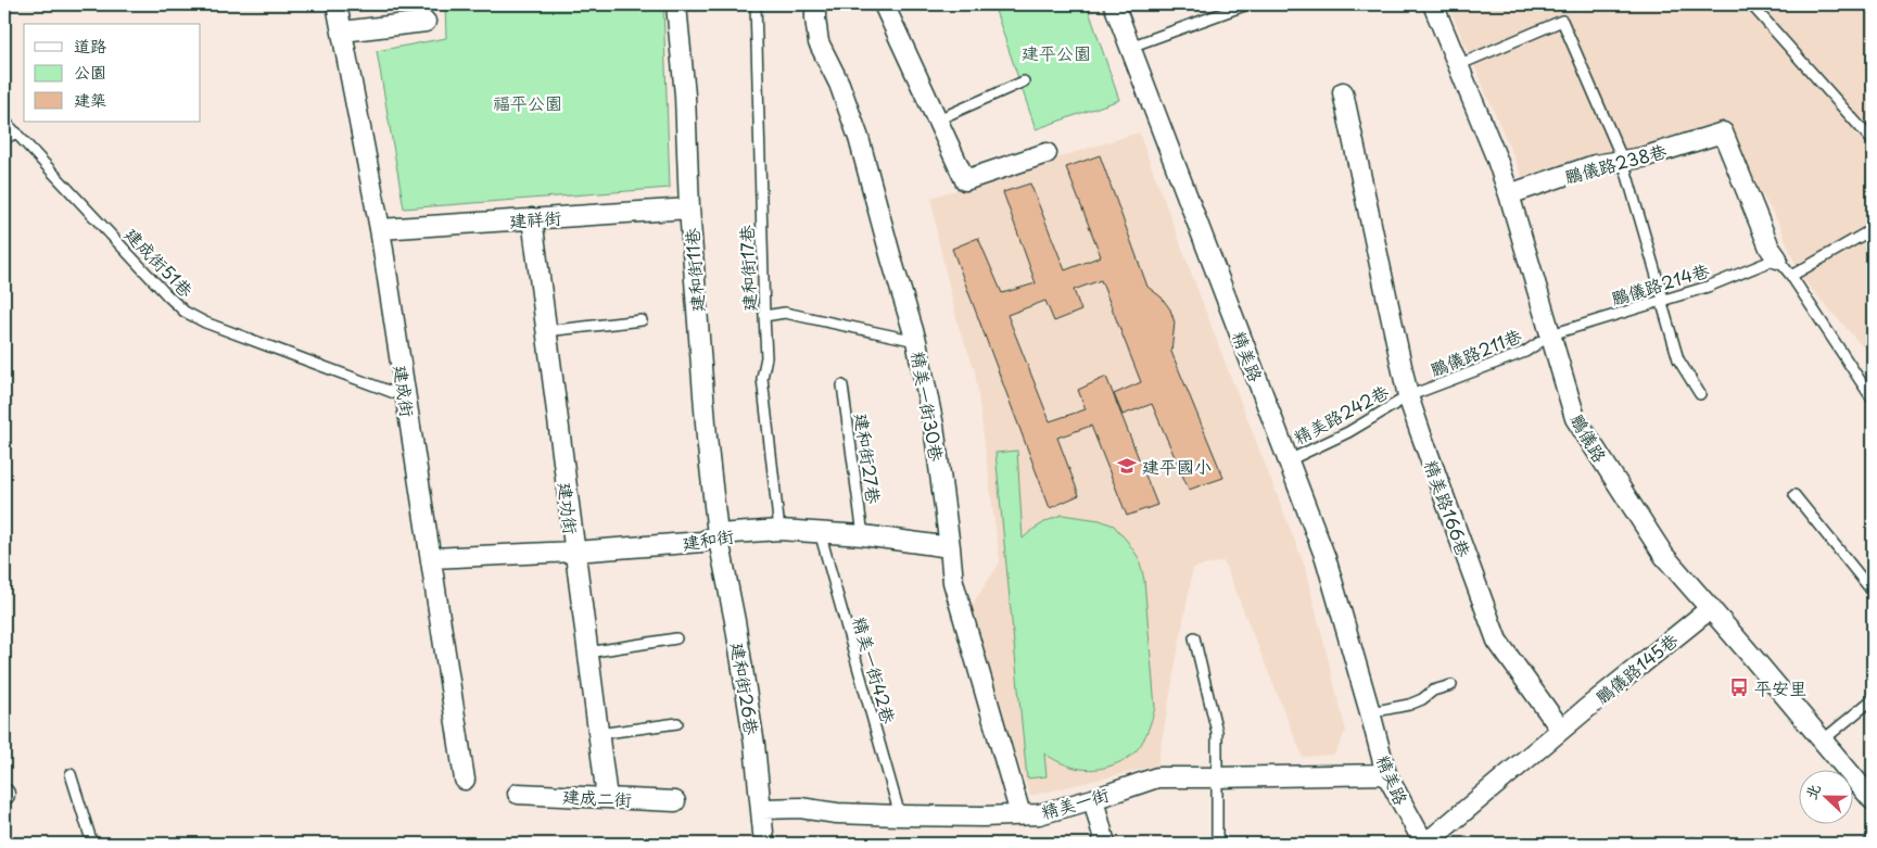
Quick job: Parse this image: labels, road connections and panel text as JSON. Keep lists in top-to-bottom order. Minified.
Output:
{"streets":{"street":["鵬儀路238巷","建祥街","建和街11巷","精美路","建成街","精美一街30巷","鵬儀路","建功街","精美路166巷","建和街","鵬儀路145巷","建和街26巷","建成二街","精美一街"],"lane":["建成街51巷","建和街17巷","鵬儀路214巷","鵬儀路211巷","精美路242巷","建和街27巷","精美一街42巷"]},"crossings":[["鵬儀路238巷","鵬儀路214巷"],["鵬儀路238巷","鵬儀路"],["建祥街","建和街11巷"],["建祥街","建成街"],["建祥街","建功街"],["建成街51巷","建成街"],["建和街17巷","建和街"],["建和街11巷","建和街"],["建和街11巷","建和街26巷"],["鵬儀路214巷","鵬儀路211巷"],["鵬儀路214巷","鵬儀路"],["鵬儀路211巷","精美路242巷"],["鵬儀路211巷","鵬儀路"],["鵬儀路211巷","精美路166巷"],["精美路","精美路242巷"],["精美路","精美一街"],["建成街","建和街"],["精美一街30巷","建和街"],["精美一街30巷","精美一街"],["精美路242巷","精美路166巷"],["鵬儀路","鵬儀路145巷"],["建和街27巷","建和街"],["建功街","建和街"],["建功街","建成二街"],["精美路166巷","鵬儀路145巷"],["建和街","精美一街42巷"],["建和街","建和街26巷"],["精美一街42巷","精美一街"],["建和街26巷","精美一街"]],"parks":["建平公園","福平公園"],"places":{"school or university":["建平國小"],"bus stop":["平安里"]},"legend":["道路","公園","建築"],"north":"left"}
